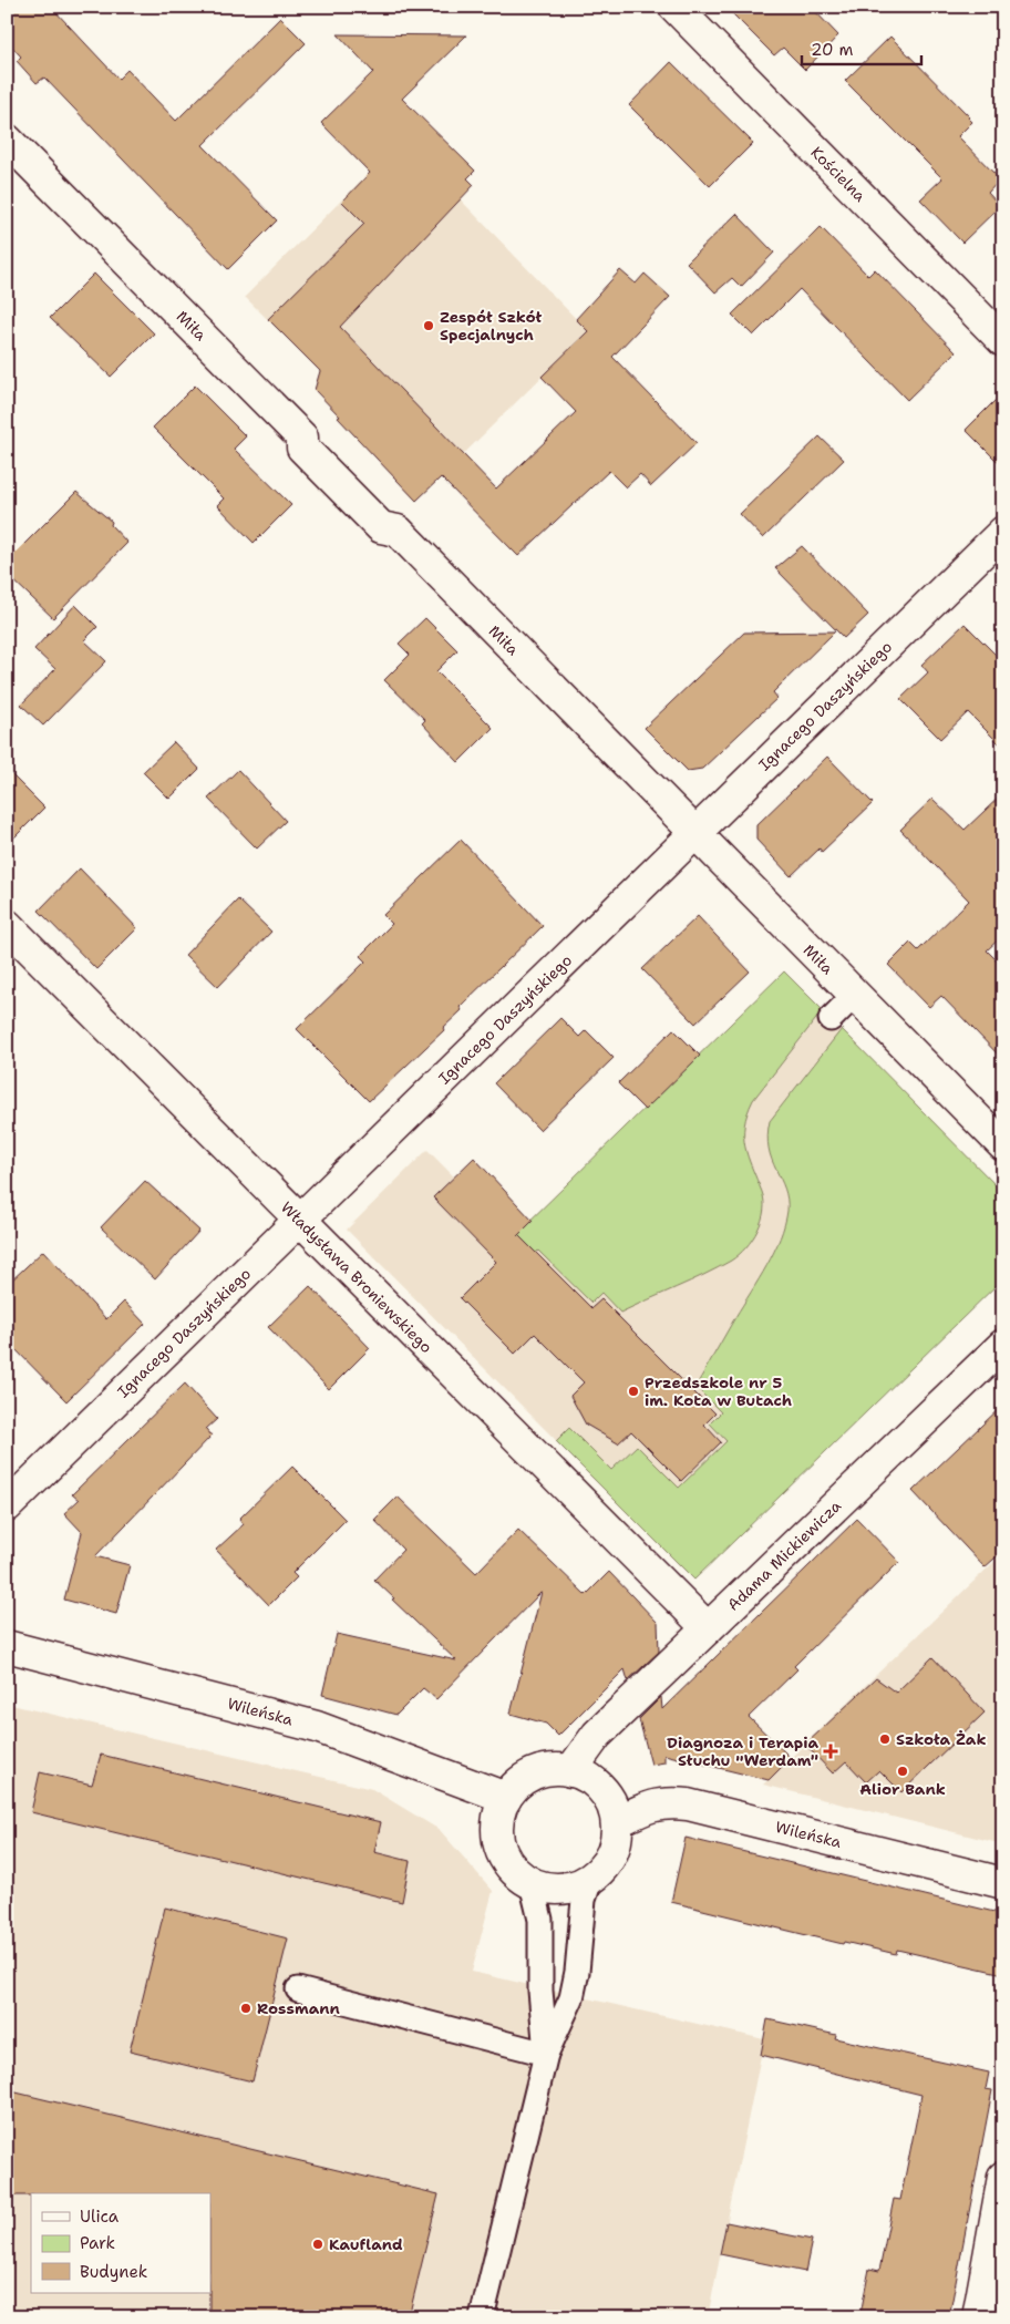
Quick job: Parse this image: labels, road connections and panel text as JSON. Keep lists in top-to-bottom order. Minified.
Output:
{"streets":{"street":["Kościelna","Miła","Ignacego Daszyńskiego","Władysława Broniewskiego","Adama Mickiewicza","Wileńska"]},"crossings":[["Miła","Ignacego Daszyńskiego"],["Ignacego Daszyńskiego","Władysława Broniewskiego"],["Władysława Broniewskiego","Adama Mickiewicza"],["Adama Mickiewicza","Wileńska"]],"places":{"other":["Zespół Szkół Specjalnych","Przedszkole nr 5 im. Kota w Butach","Szkoła Żak","Alior Bank","Rossmann","Kaufland"],"health":["Diagnoza i Terapia Słuchu \"Werdam\""]},"legend":["Ulica","Park","Budynek"],"scale_bar":"20 m"}
